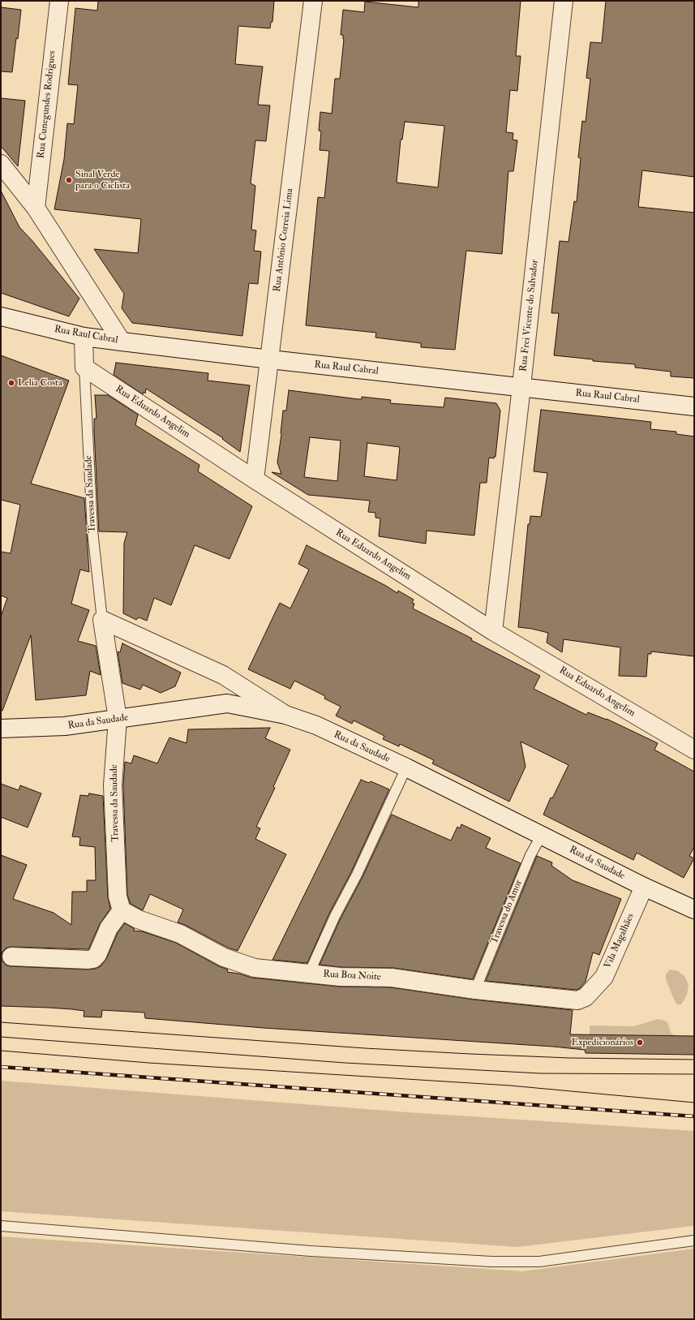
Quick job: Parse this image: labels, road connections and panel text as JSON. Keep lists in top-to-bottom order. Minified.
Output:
{"streets":{"street":["Rua Cunegundes Rodrigues","Rua Antônio Correia Lima","Rua Frei Vicente do Salvador","Rua Raul Cabral","Rua Eduardo Angelim","Travessa da Saudade","Rua da Saudade","Vila Magalhães","Rua Boa Noite"],"lane":["Travessa do Amor"]},"crossings":[["Rua Antônio Correia Lima","Rua Raul Cabral"],["Rua Antônio Correia Lima","Rua Eduardo Angelim"],["Rua Frei Vicente do Salvador","Rua Raul Cabral"],["Rua Frei Vicente do Salvador","Rua Eduardo Angelim"],["Rua Eduardo Angelim","Travessa da Saudade"],["Travessa da Saudade","Rua da Saudade"],["Travessa da Saudade","Rua Boa Noite"],["Rua da Saudade","Travessa do Amor"],["Rua da Saudade","Vila Magalhães"],["Travessa do Amor","Rua Boa Noite"],["Vila Magalhães","Rua Boa Noite"]],"places":["Sinal Verde para o Ciclista","Lelia Costa","Expedicionários"]}
